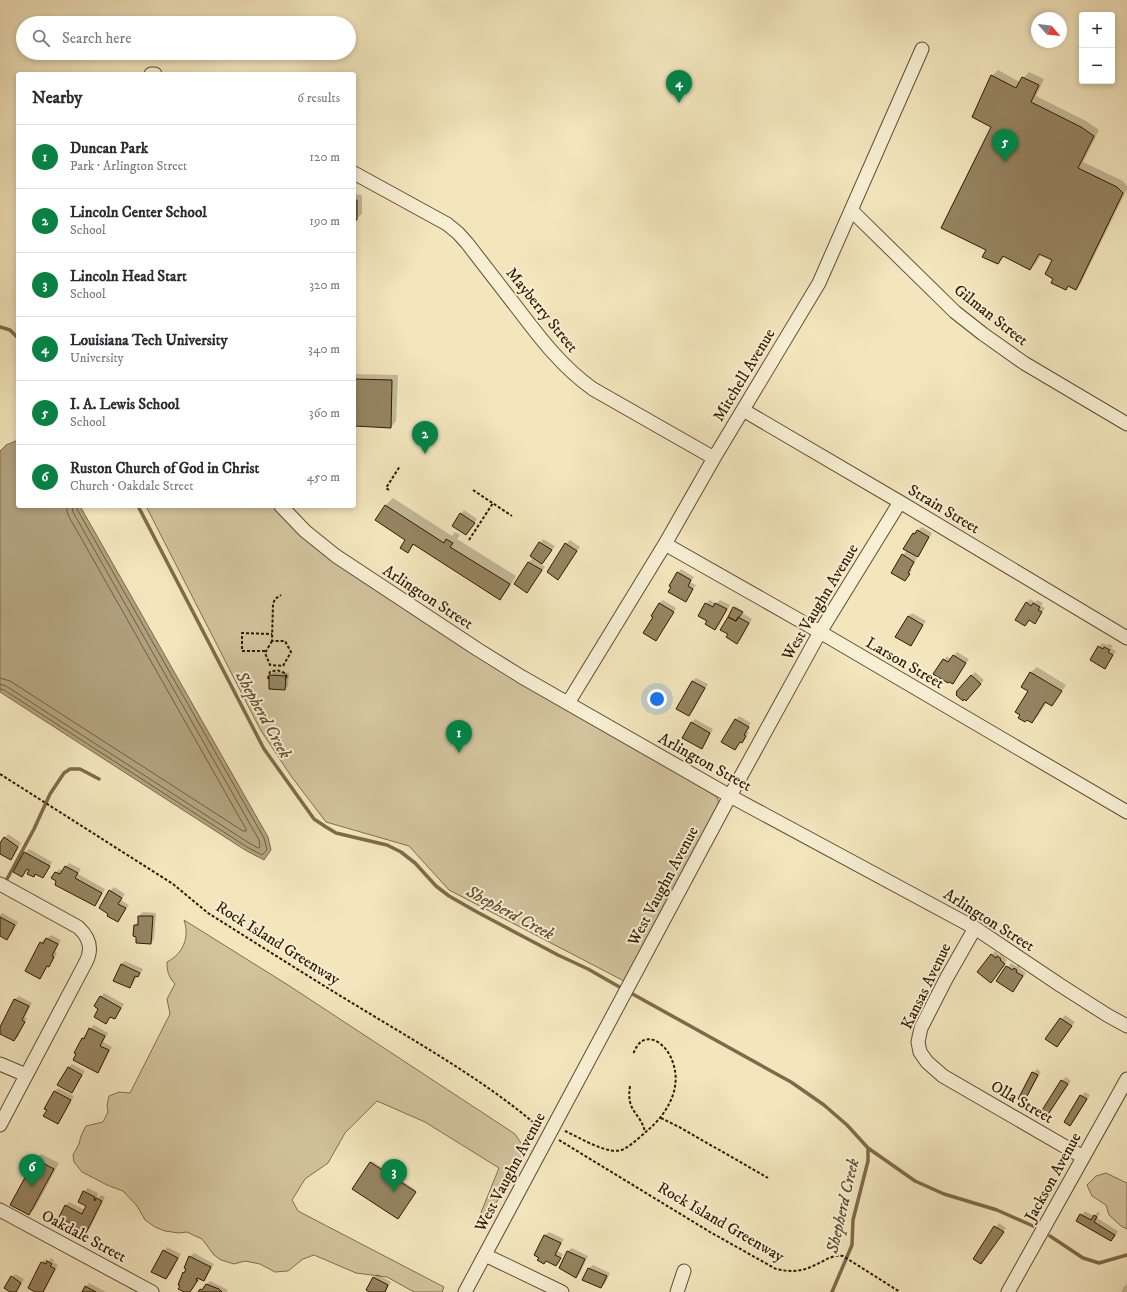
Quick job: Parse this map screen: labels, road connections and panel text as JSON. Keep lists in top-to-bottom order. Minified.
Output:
{"streets":{"street":["Mayberry Street","Gilman Street","Mitchell Avenue","Strain Street","Arlington Street","West Vaughn Avenue","Larson Street","Kansas Avenue","Olla Street","Jackson Avenue","Oakdale Street"],"path":["Rock Island Greenway"]},"crossings":[["Mayberry Street","Mitchell Avenue"],["Gilman Street","Mitchell Avenue"],["Mitchell Avenue","Strain Street"],["Mitchell Avenue","Arlington Street"],["Mitchell Avenue","Larson Street"],["Strain Street","West Vaughn Avenue"],["Arlington Street","West Vaughn Avenue"],["Arlington Street","Kansas Avenue"],["West Vaughn Avenue","Larson Street"],["Kansas Avenue","Olla Street"],["Olla Street","Jackson Avenue"]],"water":["Shepherd Creek"],"north":"bottom right","page":{"map_buttons":["+","−"],"search":"Search here","pins":["4","5","2","1","6","3"],"heading":["Nearby","6 results"],"list":[{"mark":"1","name":"Duncan Park","note":"Park · Arlington Street","value":"120 m"},{"mark":"2","name":"Lincoln Center School","note":"School","value":"190 m"},{"mark":"3","name":"Lincoln Head Start","note":"School","value":"320 m"},{"mark":"4","name":"Louisiana Tech University","note":"University","value":"340 m"},{"mark":"5","name":"I. A. Lewis School","note":"School","value":"360 m"},{"mark":"6","name":"Ruston Church of God in Christ","note":"Church · Oakdale Street","value":"450 m"}]}}
